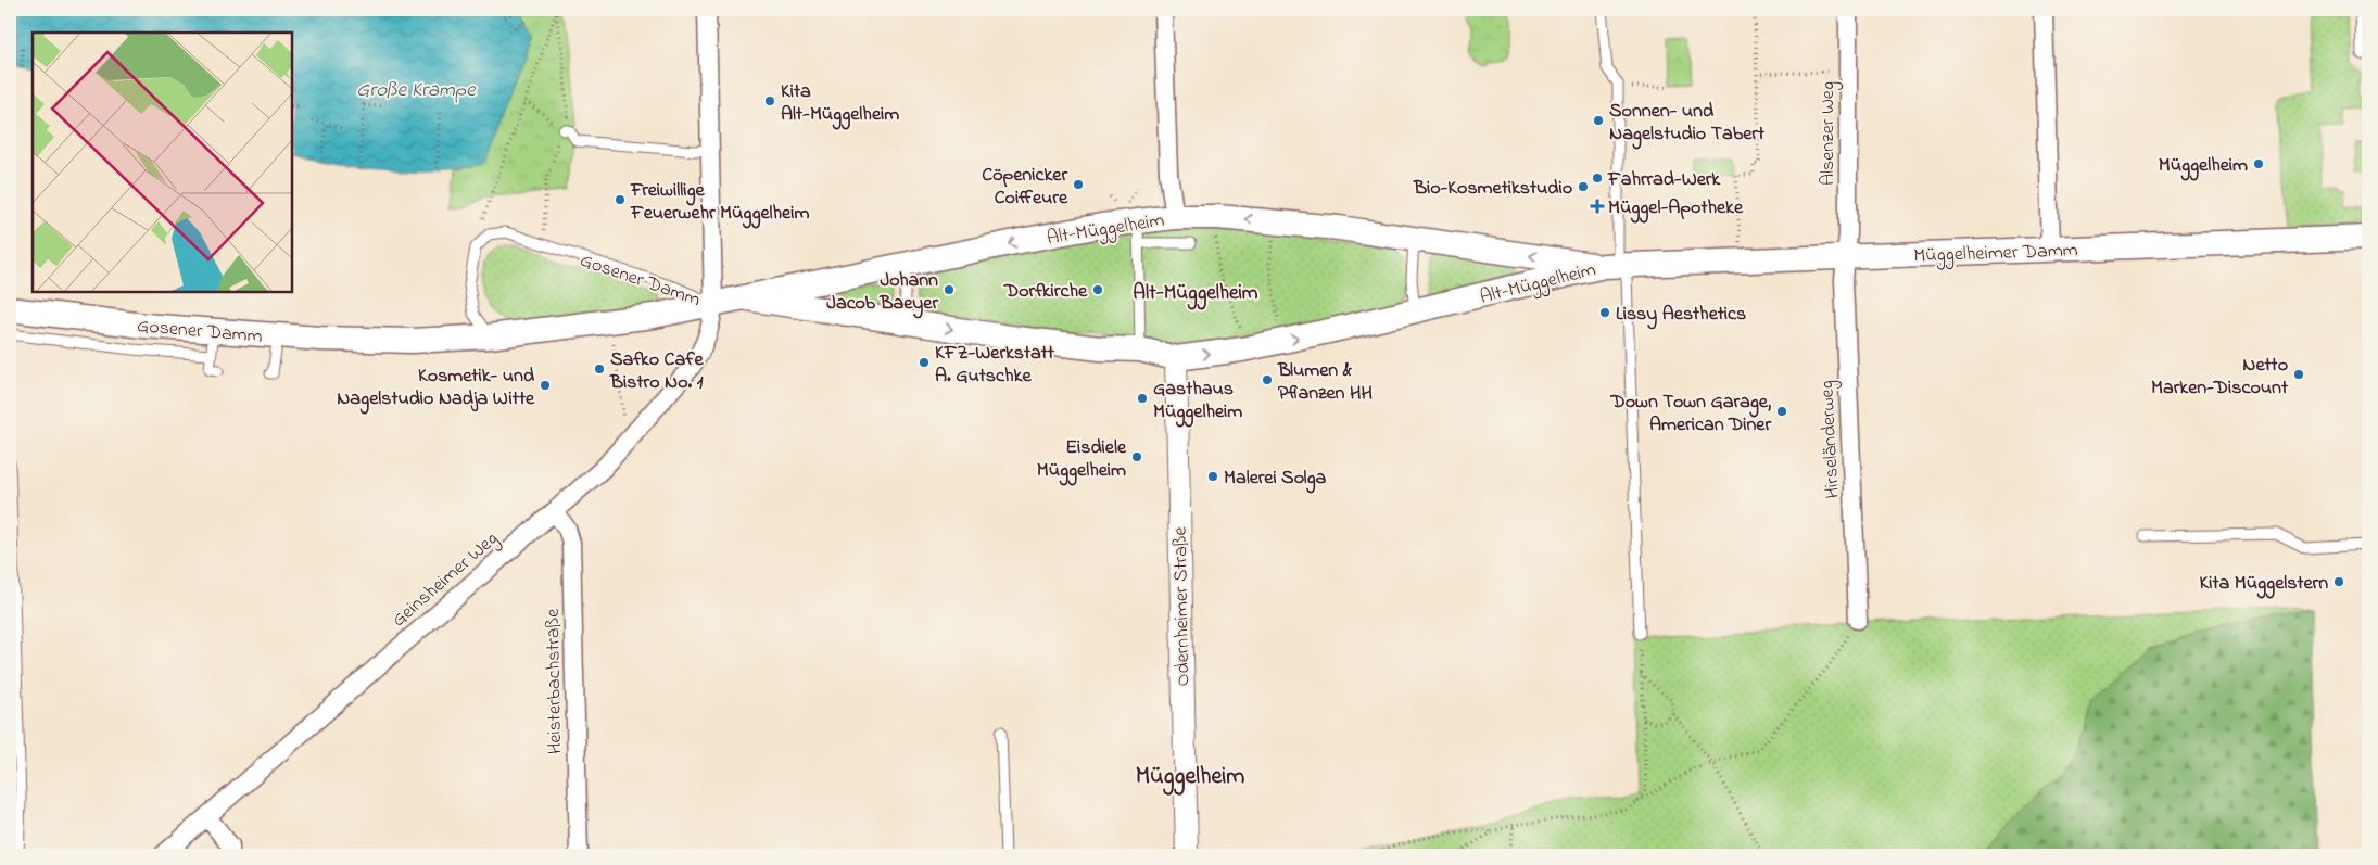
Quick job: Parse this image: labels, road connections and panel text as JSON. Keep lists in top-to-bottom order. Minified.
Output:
{"streets":{"main road":["Alt-Müggelheim","Müggelheimer Damm","Gosener Damm"],"street":["Alsenzer Weg","Hirseländerweg","Geinsheimer Weg","Odernheimer Straße","Heisterbachstraße"]},"crossings":[["Alsenzer Weg","Müggelheimer Damm"],["Alsenzer Weg","Hirseländerweg"],["Alt-Müggelheim","Müggelheimer Damm"],["Alt-Müggelheim","Gosener Damm"],["Alt-Müggelheim","Geinsheimer Weg"],["Alt-Müggelheim","Odernheimer Straße"],["Müggelheimer Damm","Hirseländerweg"],["Gosener Damm","Geinsheimer Weg"],["Geinsheimer Weg","Heisterbachstraße"]],"districts":["Alt-Müggelheim","Müggelheim"],"water":["Große Krampe"],"places":{"other":["Kita Alt-Müggelheim","Sonnen- und Nagelstudio Tabert","Müggelheim","Fahrrad-Werk","Cöpenicker Coiffeure","Bio-Kosmetikstudio","Freiwillige Feuerwehr Müggelheim","Johann Jacob Baeyer","Dorfkirche","Lissy Aesthetics","KFZ-Werkstatt A. Gutschke","Safko Cafe Bistro No. 1","Netto Marken-Discount","Blumen & Pflanzen HH","Kosmetik- und Nagelstudio Nadja Witte","Gasthaus Müggelheim","Down Town Garage, American Diner","Eisdiele Müggelheim","Malerei Solga","Kita Müggelstern"],"health":["Müggel-Apotheke"]}}
